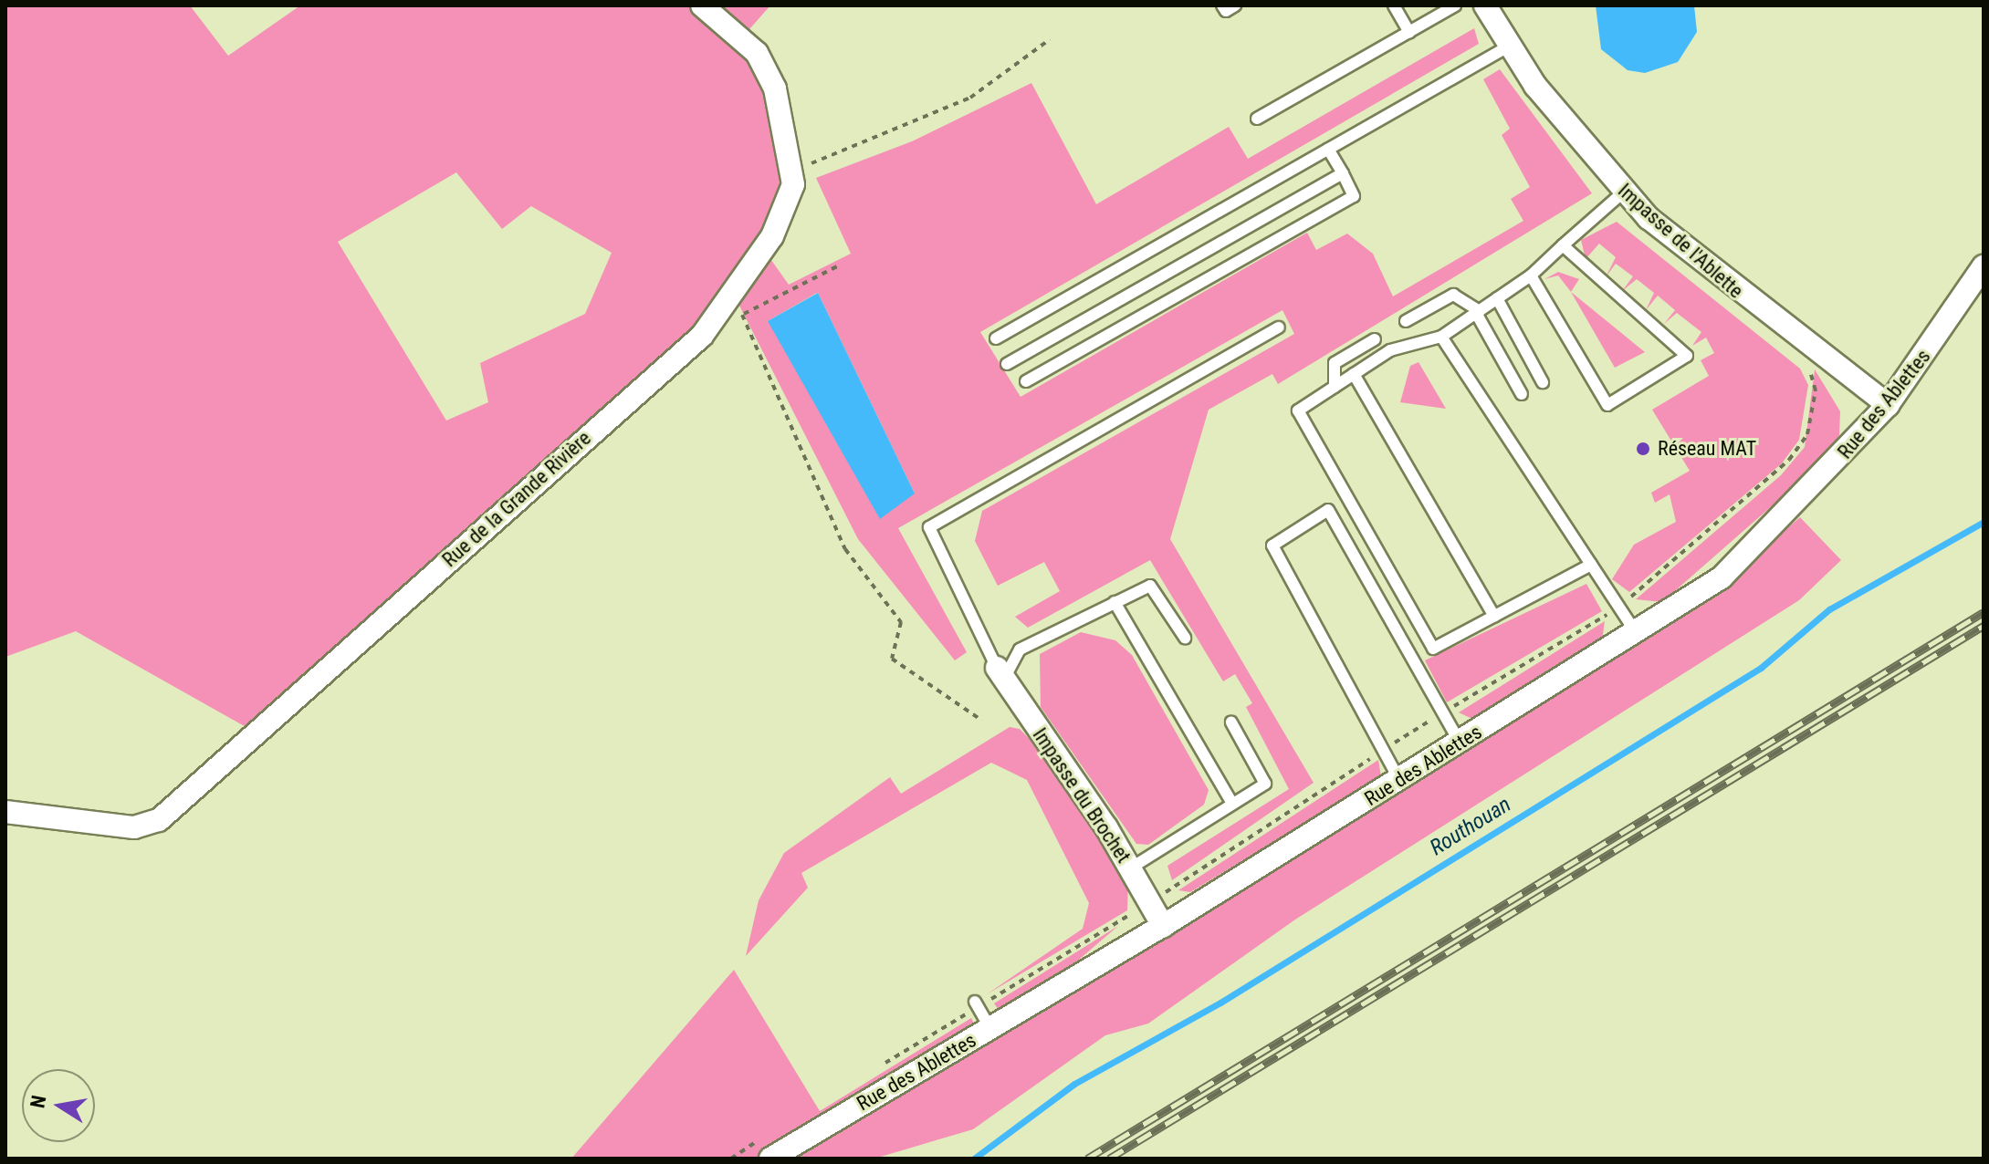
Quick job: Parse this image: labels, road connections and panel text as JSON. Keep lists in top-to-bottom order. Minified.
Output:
{"streets":{"street":["Impasse de l'Ablette","Rue des Ablettes","Rue de la Grande Rivière","Impasse du Brochet"]},"crossings":[["Impasse de l'Ablette","Rue des Ablettes"],["Rue des Ablettes","Impasse du Brochet"]],"water":["Routhouan"],"places":["Réseau MAT"],"north":"left"}
